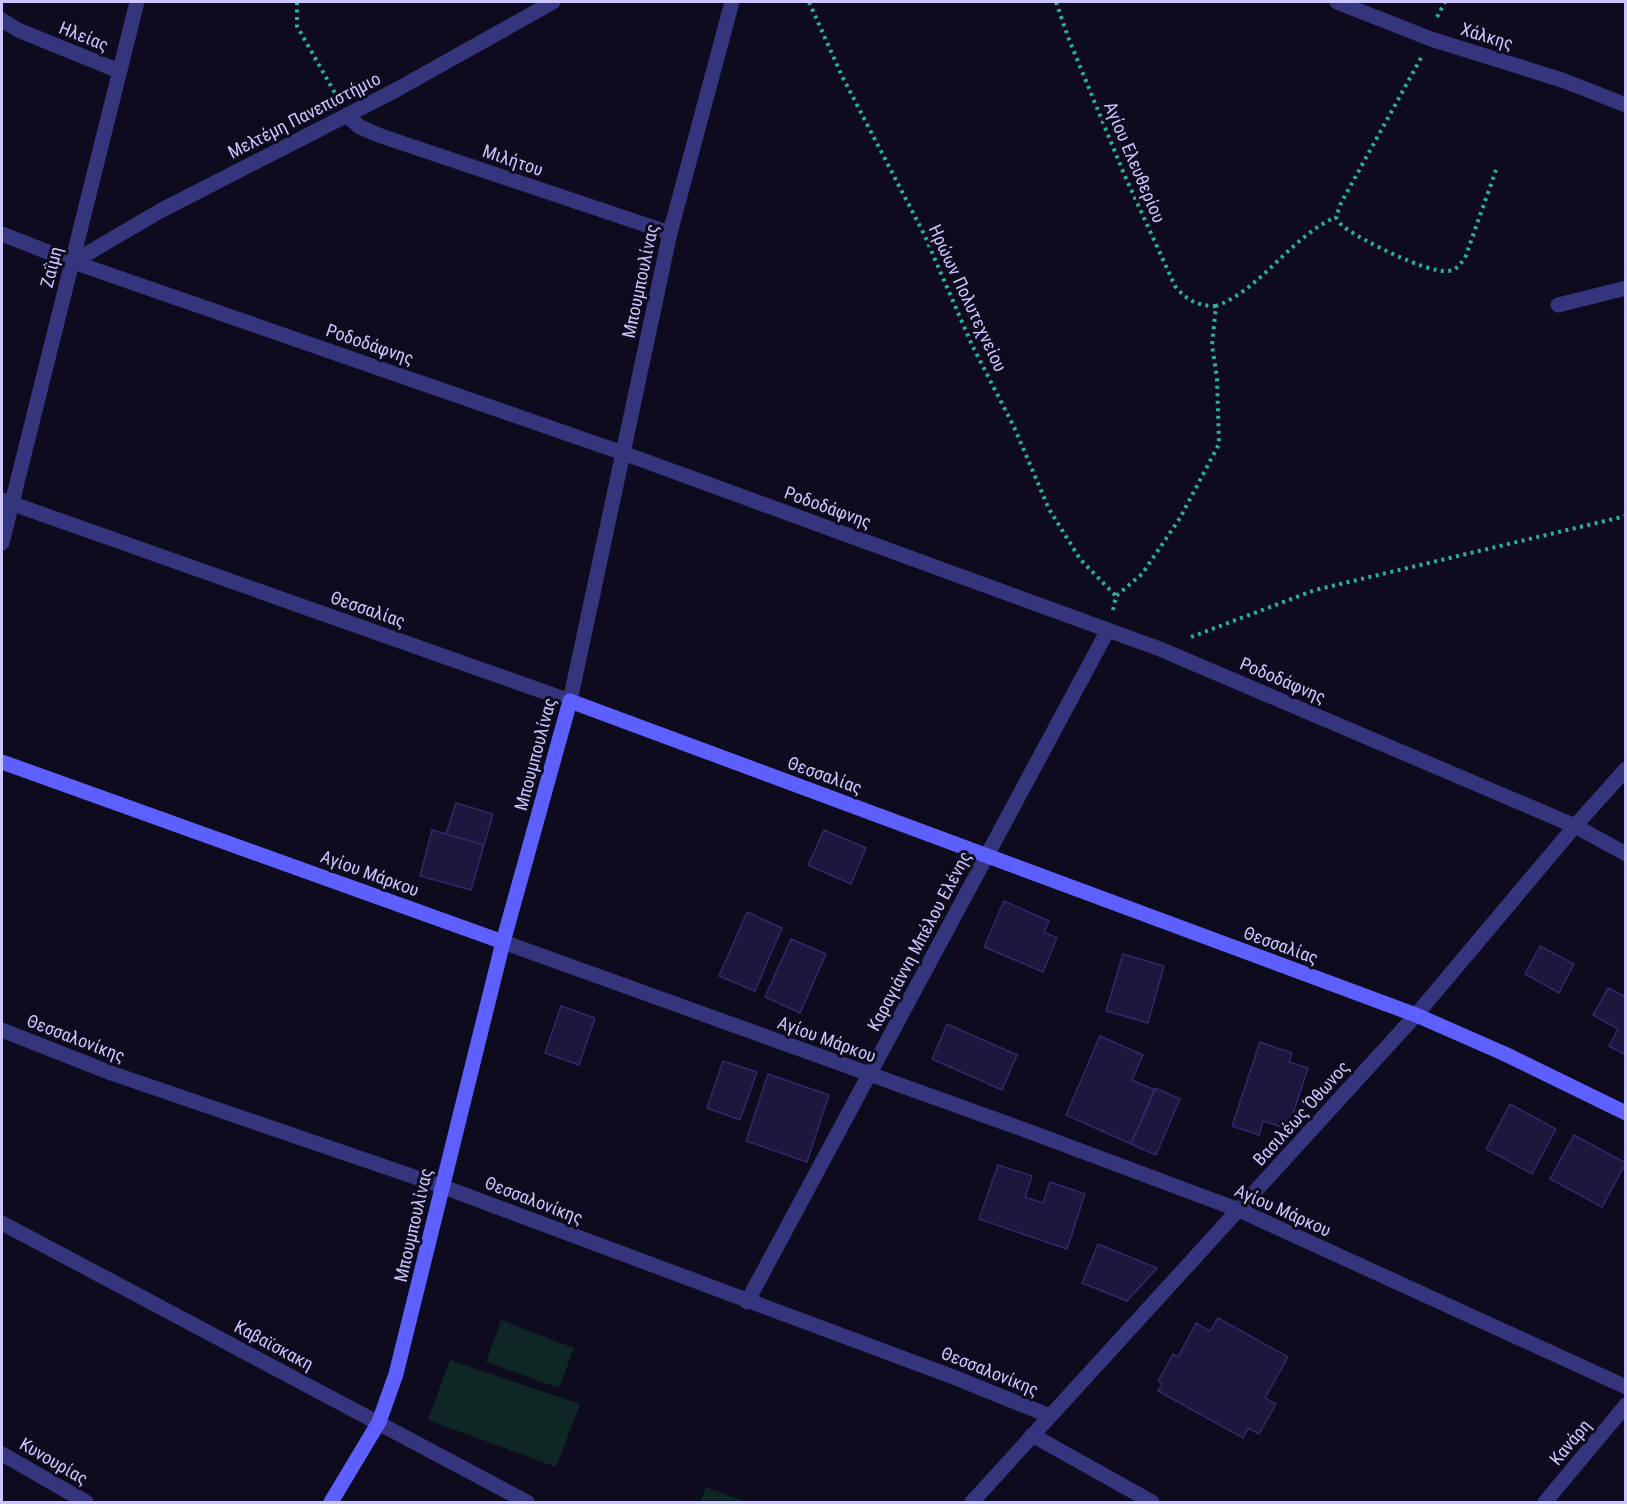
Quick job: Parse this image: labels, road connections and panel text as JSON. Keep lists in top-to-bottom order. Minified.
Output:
{"streets":{"street":["Ηλείας","Χάλκης","Μελτέμη Πανεπιστήμιο","Μιλήτου","Ζαΐμη","Μπουμπουλίνας","Ροδοδάφνης","Θεσσαλίας","Αγίου Μάρκου","Καραγιάννη Μπέλου Ελένης","Θεσσαλονίκης","Βασιλέως Όθωνος","Καβαϊσκακη","Κανάρη","Κυνουρίας"],"path":["Αγίου Ελευθερίου","Ηρώων Πολυτεχνείου"]},"crossings":[["Ηλείας","Ζαΐμη"],["Μελτέμη Πανεπιστήμιο","Μιλήτου"],["Μελτέμη Πανεπιστήμιο","Ζαΐμη"],["Μελτέμη Πανεπιστήμιο","Ροδοδάφνης"],["Μιλήτου","Μπουμπουλίνας"],["Ζαΐμη","Ροδοδάφνης"],["Ζαΐμη","Θεσσαλίας"],["Μπουμπουλίνας","Ροδοδάφνης"],["Μπουμπουλίνας","Θεσσαλίας"],["Μπουμπουλίνας","Αγίου Μάρκου"],["Μπουμπουλίνας","Θεσσαλονίκης"],["Μπουμπουλίνας","Καβαϊσκακη"],["Ροδοδάφνης","Καραγιάννη Μπέλου Ελένης"],["Ροδοδάφνης","Βασιλέως Όθωνος"],["Θεσσαλίας","Καραγιάννη Μπέλου Ελένης"],["Θεσσαλίας","Βασιλέως Όθωνος"],["Αγίου Μάρκου","Καραγιάννη Μπέλου Ελένης"],["Αγίου Μάρκου","Βασιλέως Όθωνος"],["Καραγιάννη Μπέλου Ελένης","Θεσσαλονίκης"],["Θεσσαλονίκης","Βασιλέως Όθωνος"]]}
